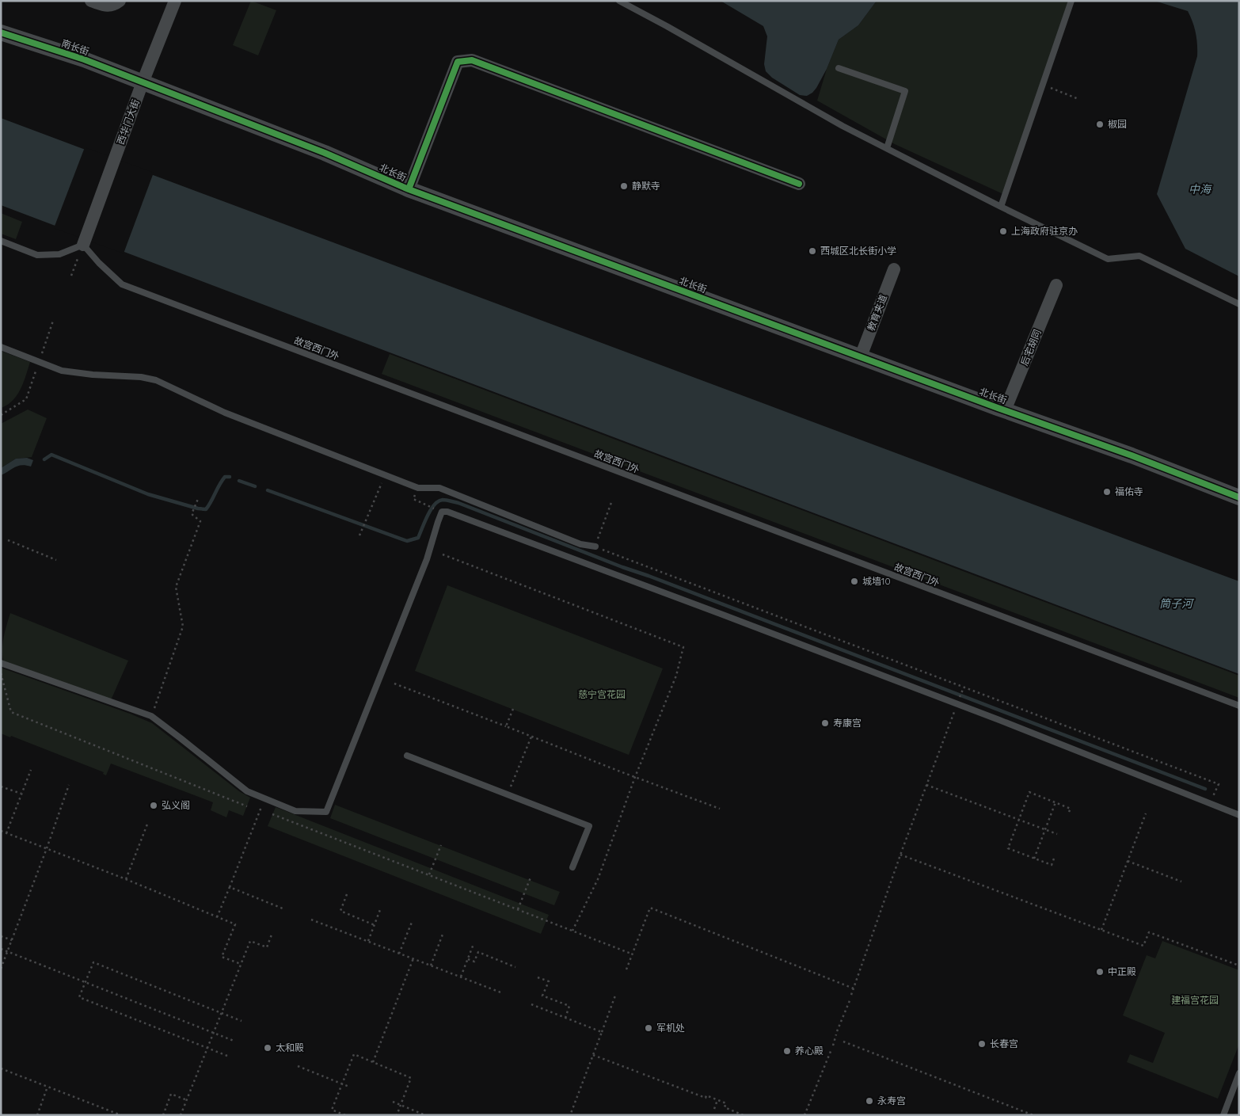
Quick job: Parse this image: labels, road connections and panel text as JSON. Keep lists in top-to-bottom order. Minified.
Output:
{"streets":{"street":["南长街","西华门大街","北长街","教育夹道","后宅胡同"],"lane":["故宫西门外"]},"crossings":[["南长街","西华门大街"],["南长街","北长街"],["西华门大街","北长街"],["西华门大街","故宫西门外"],["北长街","教育夹道"],["北长街","后宅胡同"]],"water":["中海","筒子河"],"parks":["慈宁宫花园","建福宫花园"],"places":["椒园","静默寺","上海政府驻京办","西城区北长街小学","福佑寺","城墙10","寿康宫","弘义阁","中正殿","军机处","长春宫","太和殿","养心殿","永寿宫"]}
